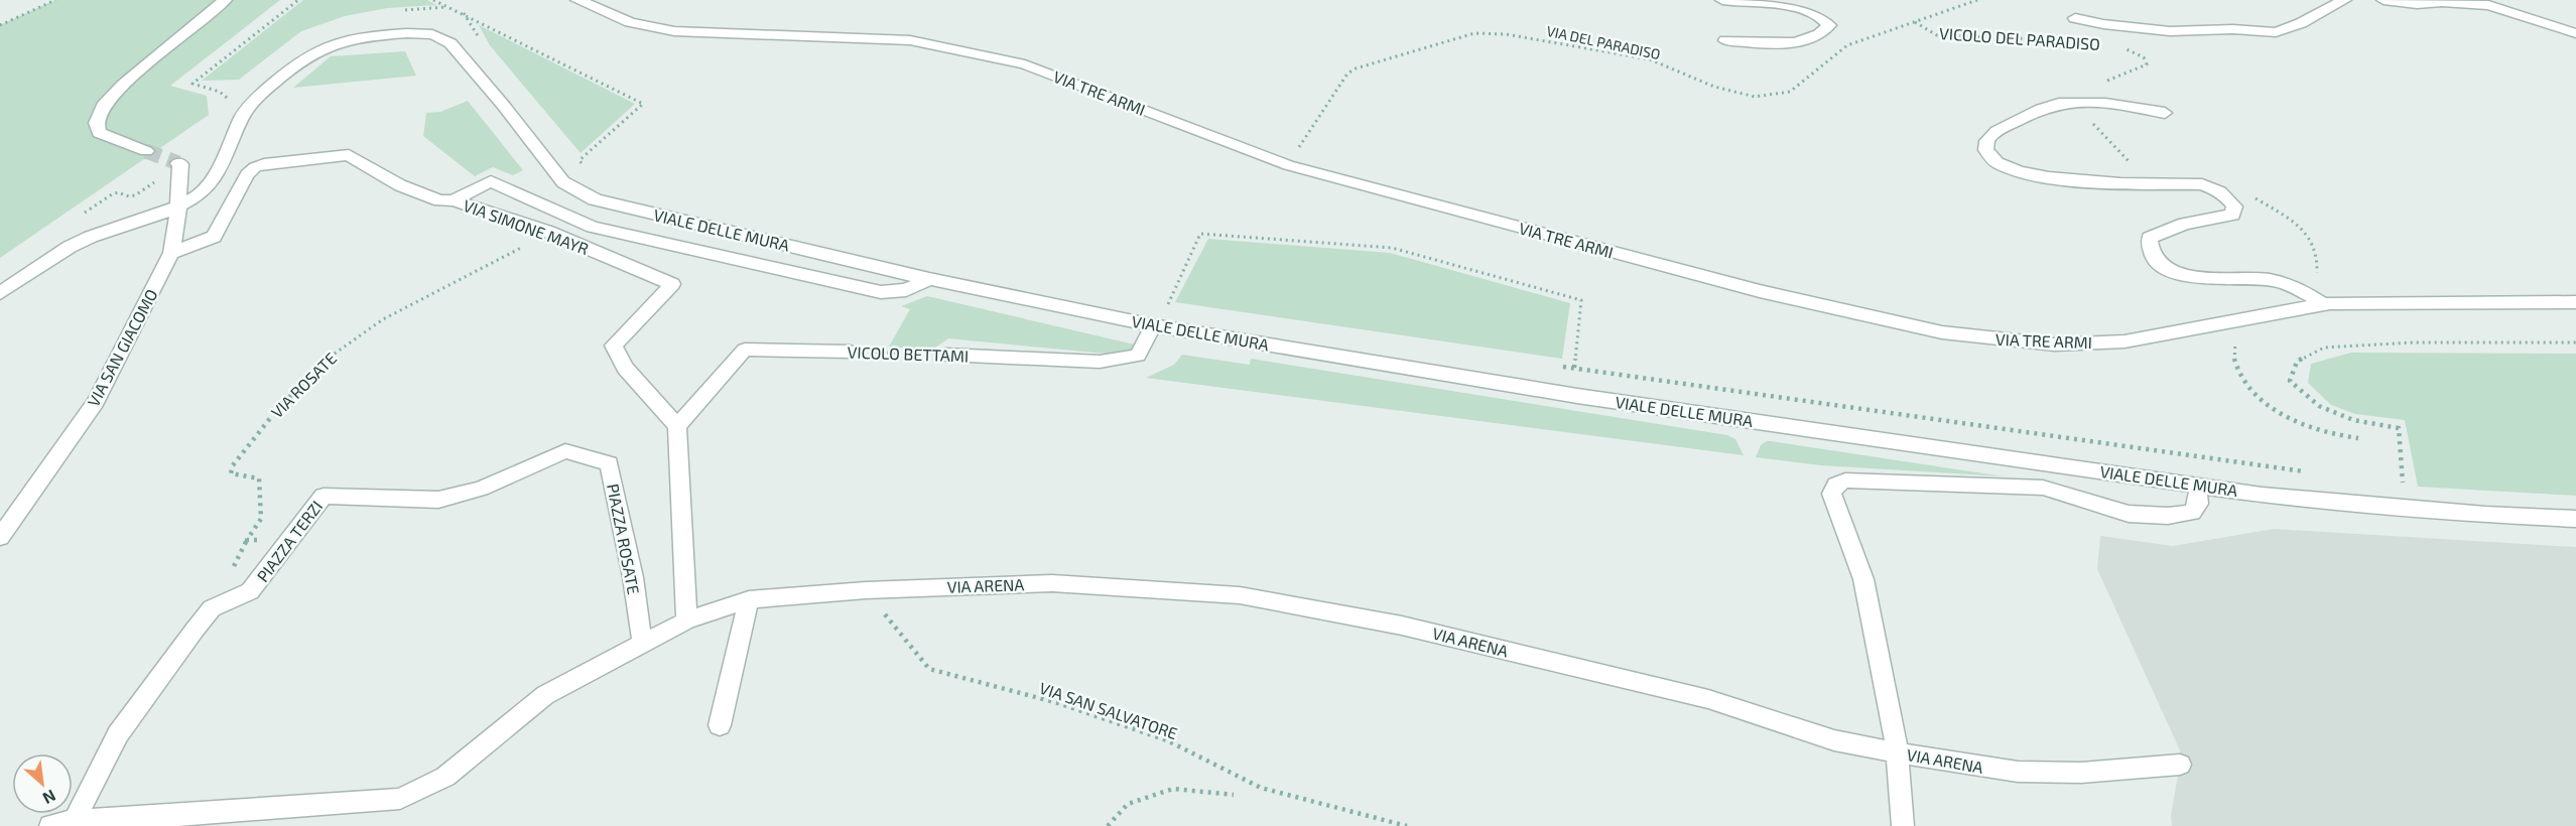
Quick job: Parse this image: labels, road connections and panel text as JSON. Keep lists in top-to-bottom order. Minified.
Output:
{"streets":{"street":["VICOLO DEL PARADISO","VIA TRE ARMI","VIA SIMONE MAYR","VIALE DELLE MURA","VIA SAN GIACOMO","VICOLO BETTAMI","PIAZZA ROSATE","PIAZZA TERZI","VIA ARENA"],"path":["VIA DEL PARADISO","VIA ROSATE","VIA SAN SALVATORE"]},"crossings":[["VICOLO DEL PARADISO","VIA DEL PARADISO"],["VIA DEL PARADISO","VIA TRE ARMI"],["VIA SIMONE MAYR","VIALE DELLE MURA"],["VIA SIMONE MAYR","VICOLO BETTAMI"],["VIA SIMONE MAYR","VIA ROSATE"],["VIALE DELLE MURA","VIA SAN GIACOMO"],["VIALE DELLE MURA","VICOLO BETTAMI"],["VIA ROSATE","PIAZZA TERZI"],["PIAZZA ROSATE","PIAZZA TERZI"],["VIA ARENA","VIA SAN SALVATORE"]],"north":"bottom right"}
